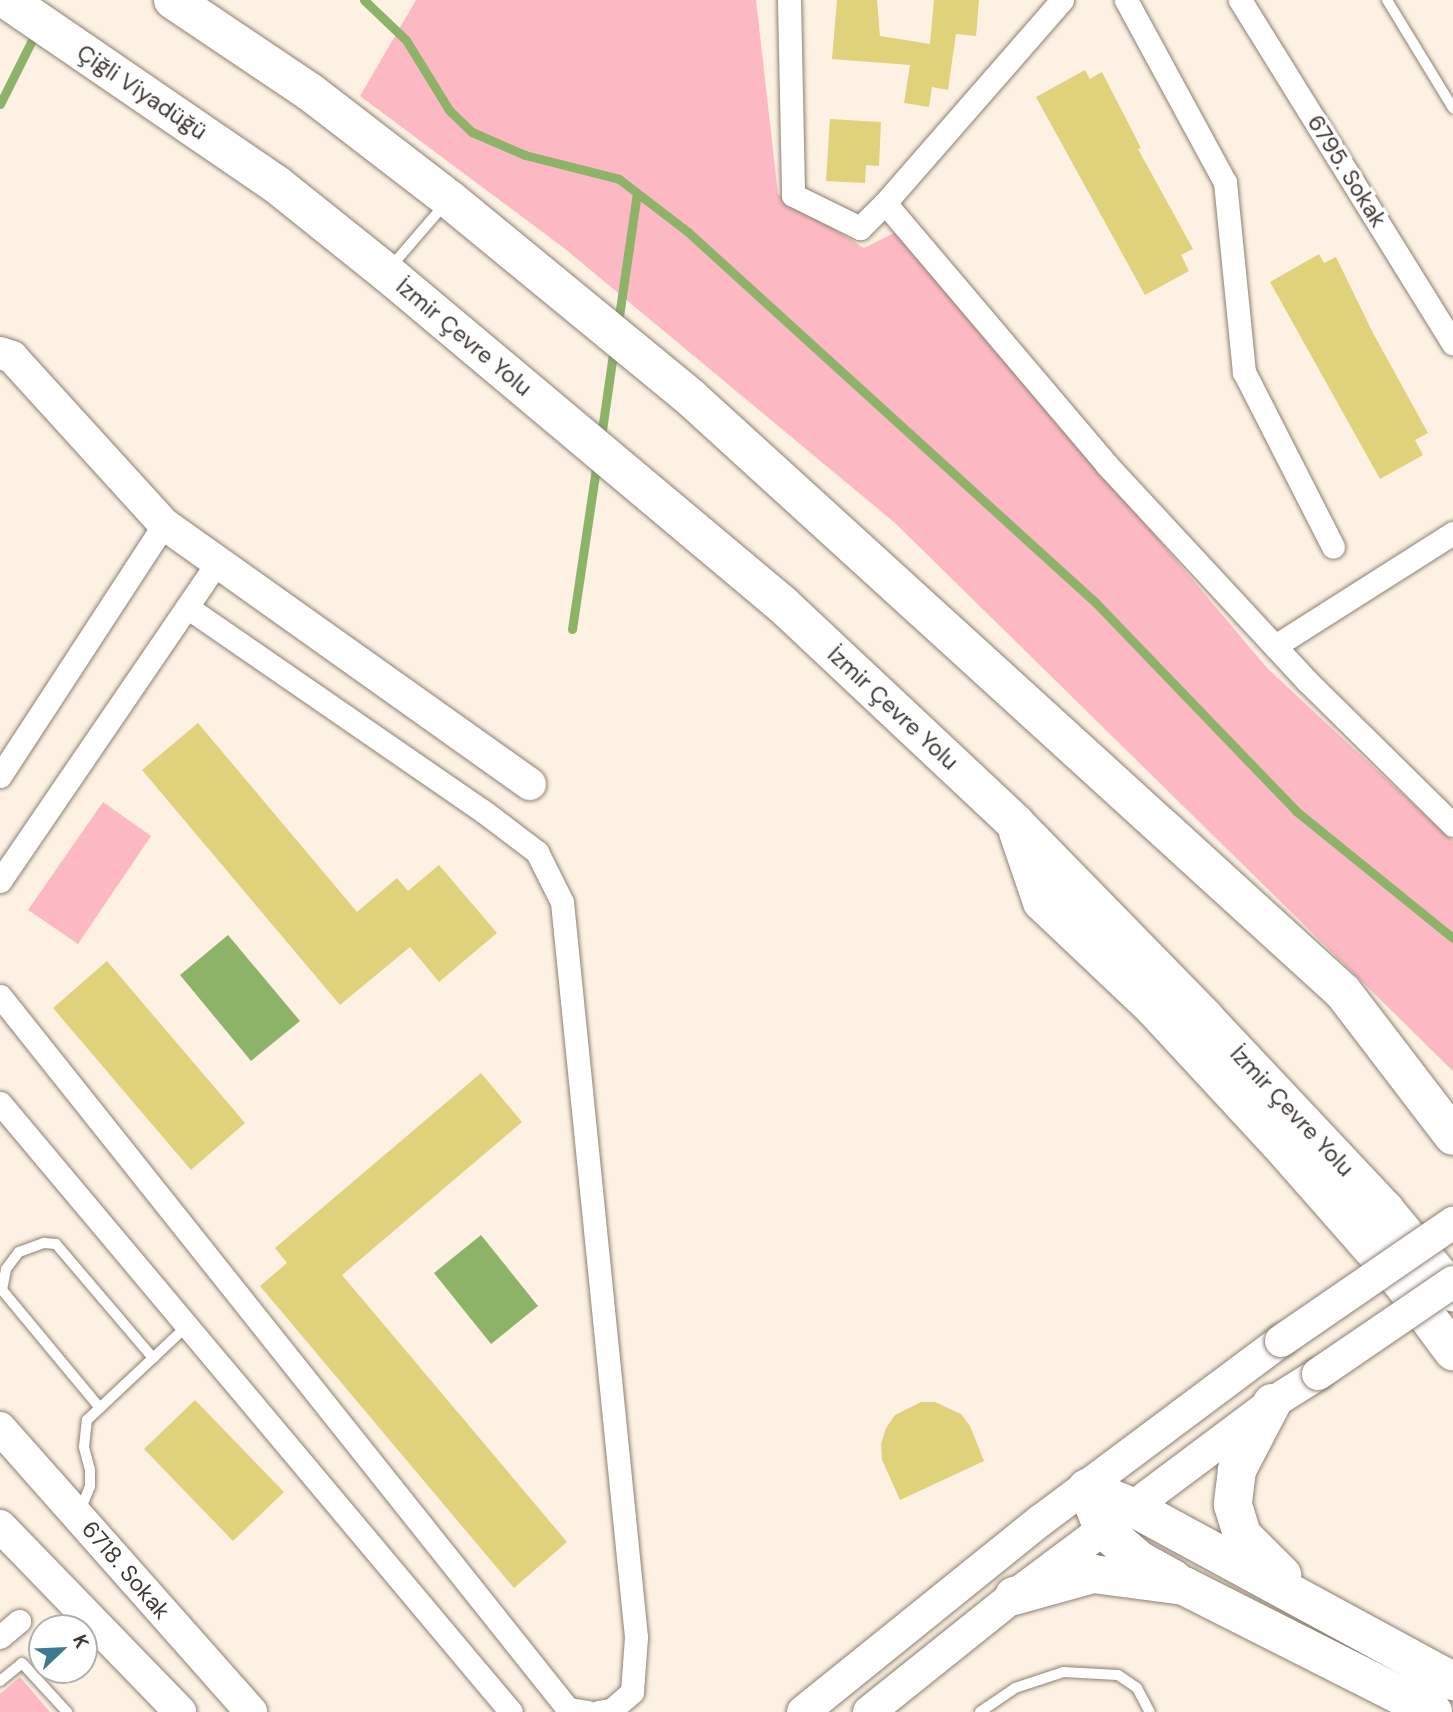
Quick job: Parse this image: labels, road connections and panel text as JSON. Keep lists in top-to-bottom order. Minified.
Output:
{"streets":{"highway":["Çiğli Viyadüğü","İzmir Çevre Yolu"],"street":["6795. Sokak","6718. Sokak"]},"crossings":[["Çiğli Viyadüğü","İzmir Çevre Yolu"]],"north":"top right"}
